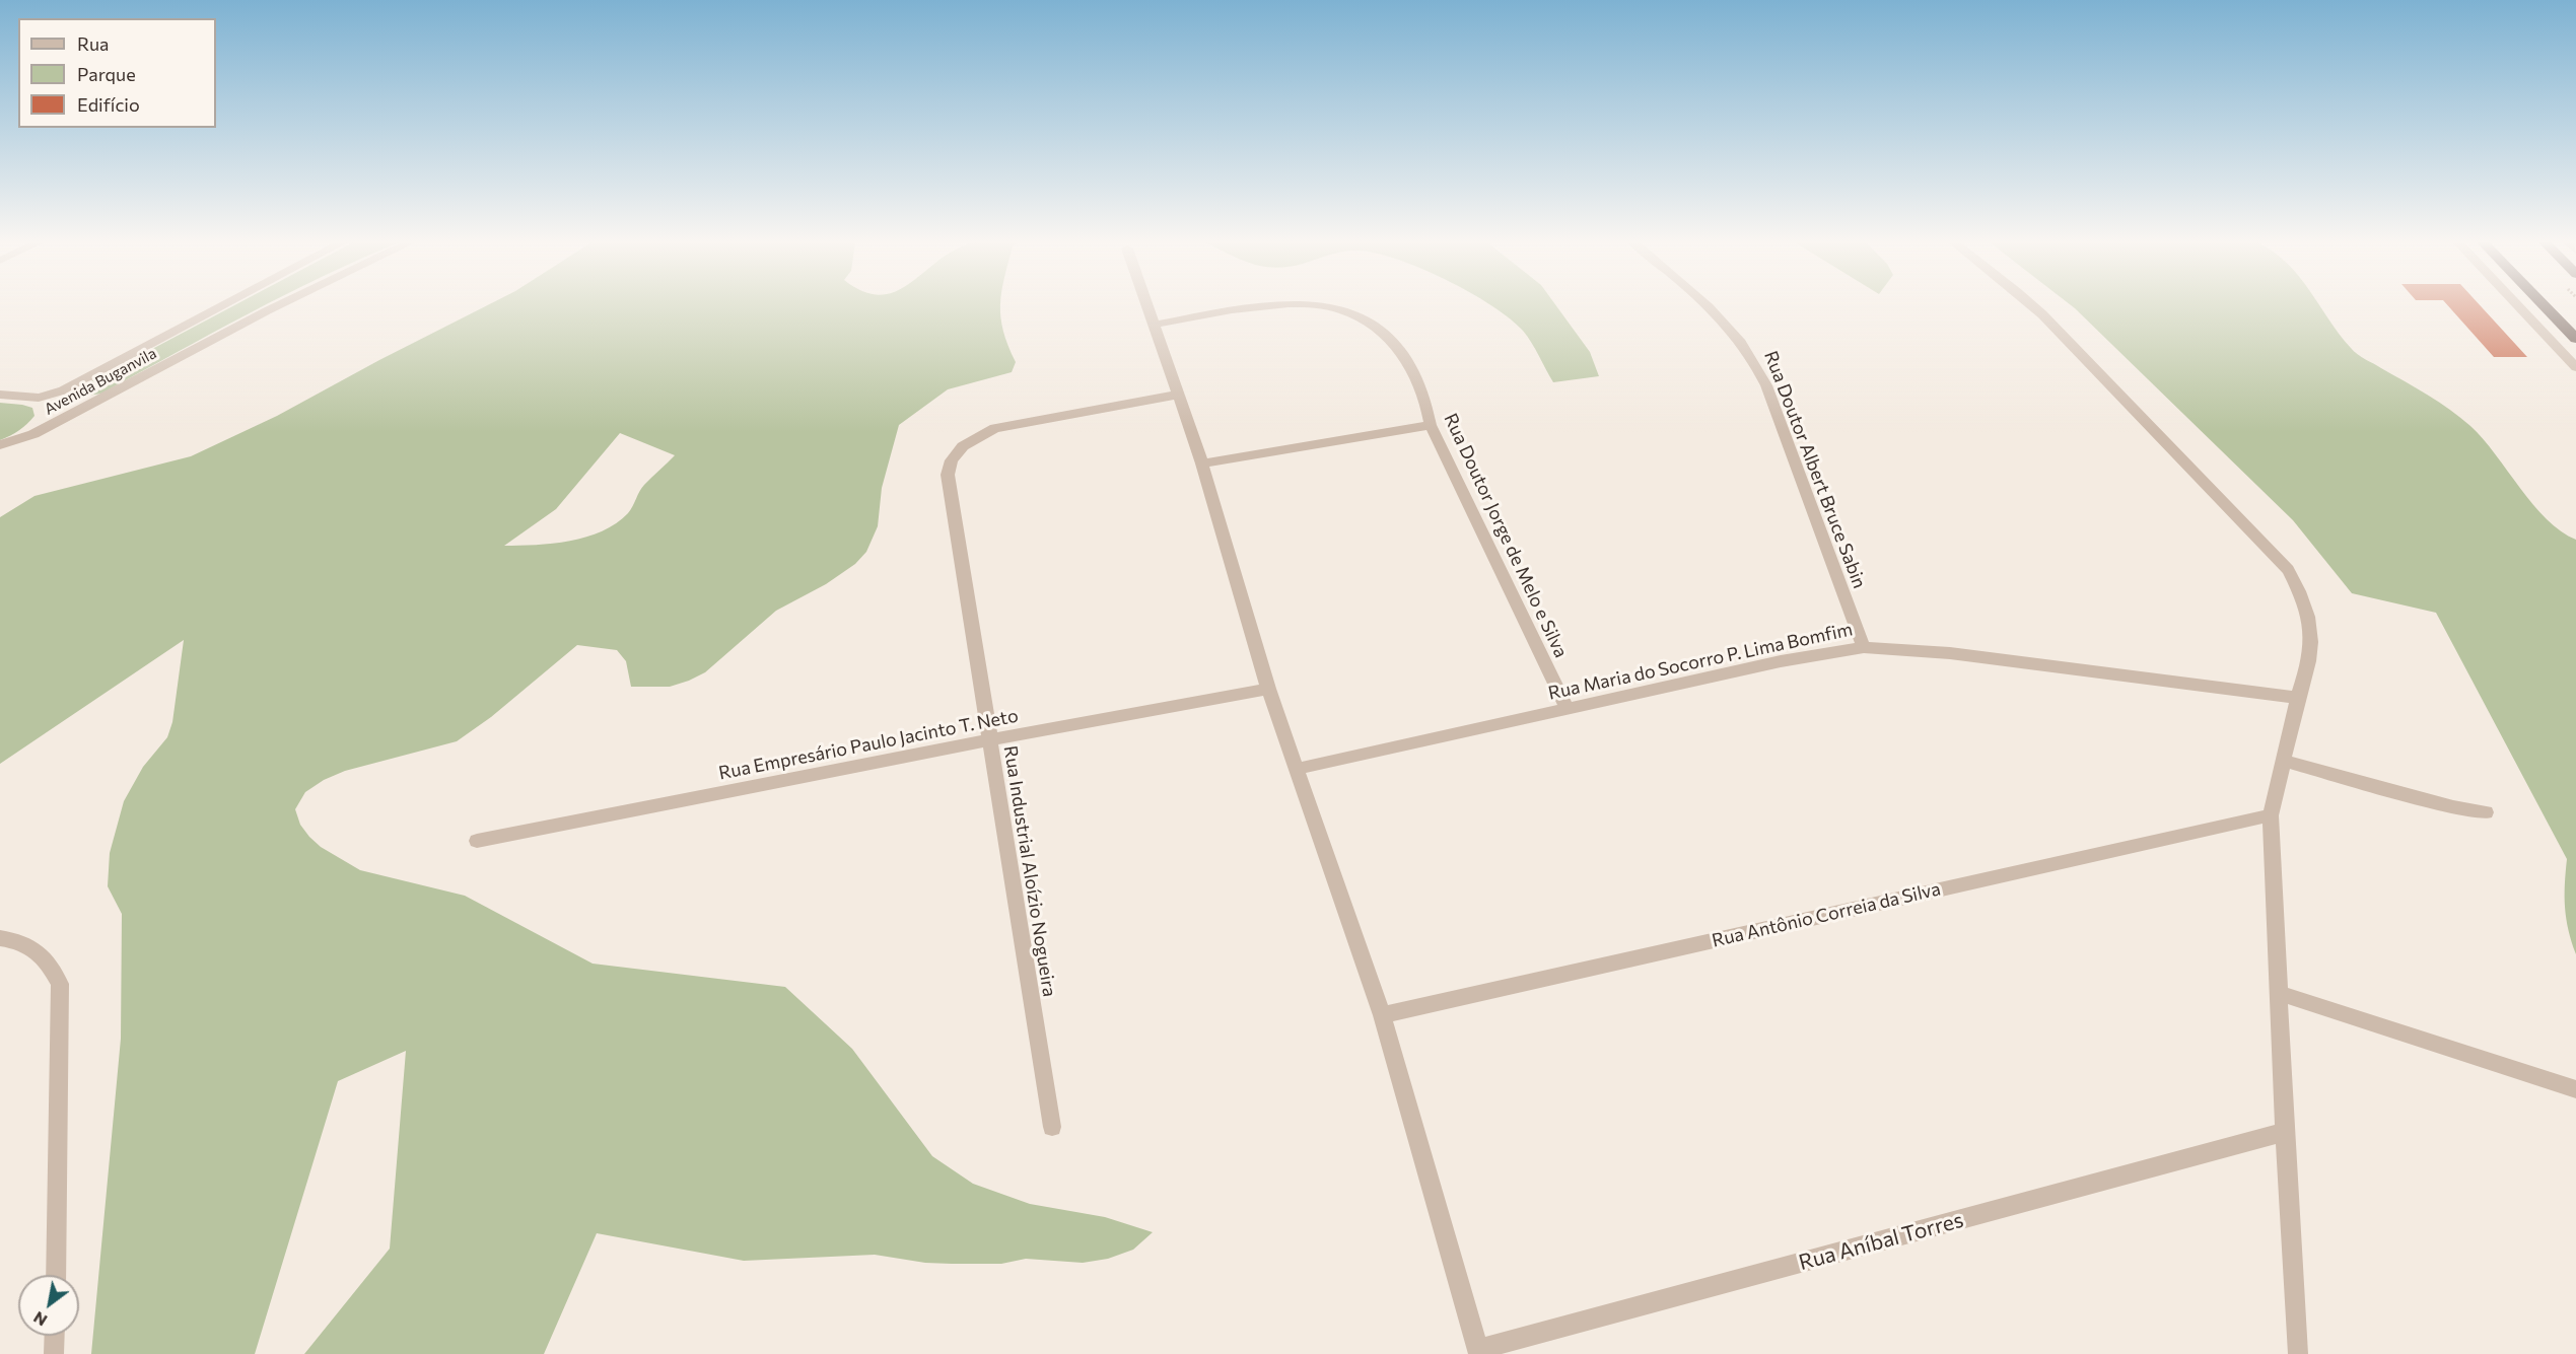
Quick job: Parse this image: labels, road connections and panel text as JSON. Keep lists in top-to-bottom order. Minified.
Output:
{"streets":{"street":["Avenida Buganvila","Rua Doutor Albert Bruce Sabin","Rua Doutor Jorge de Melo e Silva","Rua Maria do Socorro P. Lima Bomfim","Rua Empresário Paulo Jacinto T. Neto","Rua Industrial Aloízio Nogueira","Rua Antônio Correia da Silva","Rua Aníbal Torres"]},"crossings":[["Rua Doutor Albert Bruce Sabin","Rua Maria do Socorro P. Lima Bomfim"],["Rua Doutor Jorge de Melo e Silva","Rua Maria do Socorro P. Lima Bomfim"],["Rua Empresário Paulo Jacinto T. Neto","Rua Industrial Aloízio Nogueira"]],"legend":["Rua","Parque","Edifício"],"north":"bottom left"}
